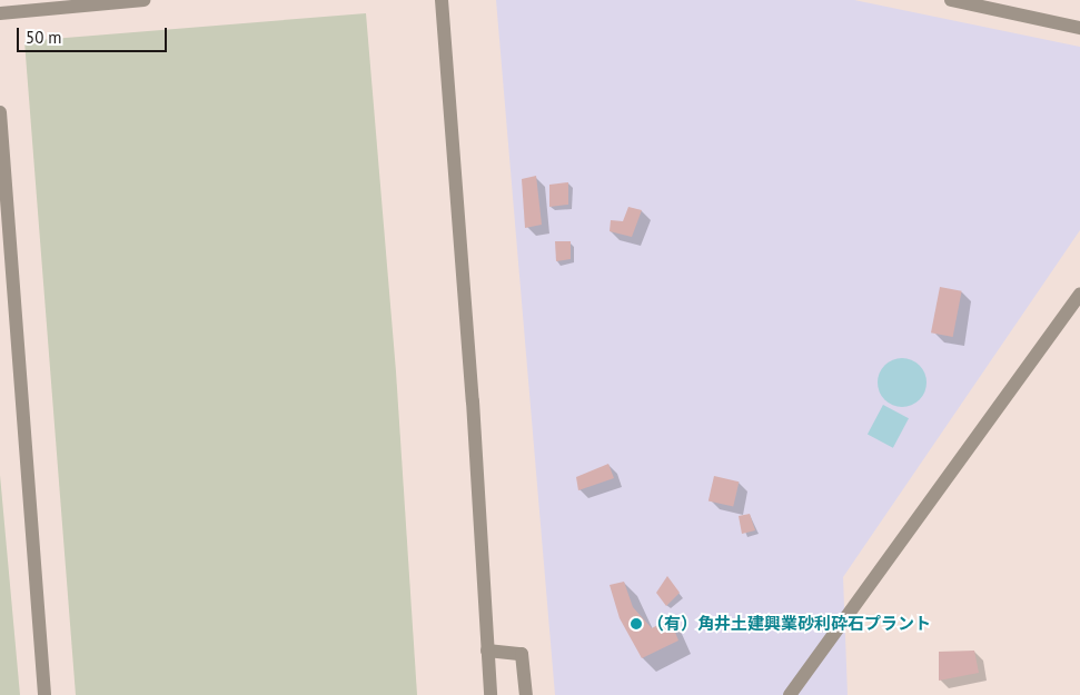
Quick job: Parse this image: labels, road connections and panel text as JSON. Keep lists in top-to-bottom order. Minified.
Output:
{"places":["（有）角井土建興業砂利砕石プラント"],"scale_bar":"50 m"}
